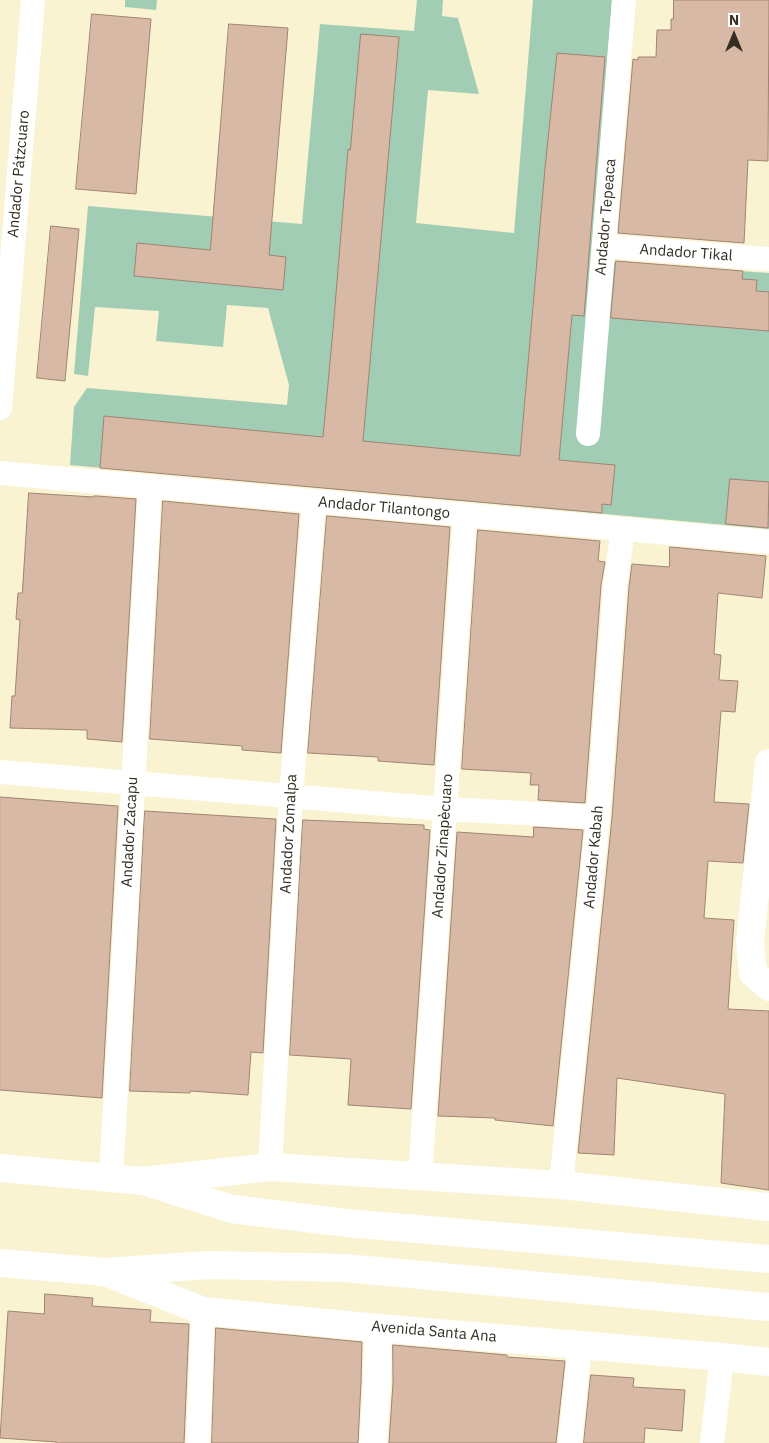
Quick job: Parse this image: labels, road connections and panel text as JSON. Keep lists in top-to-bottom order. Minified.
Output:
{"streets":{"street":["Andador Pátzcuaro","Andador Tepeaca","Andador Tikal","Andador Tilantongo","Andador Zacapu","Andador Zomalpa","Andador Zinapècuaro","Andador Kabah","Avenida Santa Ana"]},"crossings":[["Andador Tepeaca","Andador Tikal"],["Andador Tilantongo","Andador Zacapu"],["Andador Tilantongo","Andador Zomalpa"],["Andador Tilantongo","Andador Zinapècuaro"],["Andador Tilantongo","Andador Kabah"]],"north":"top"}
